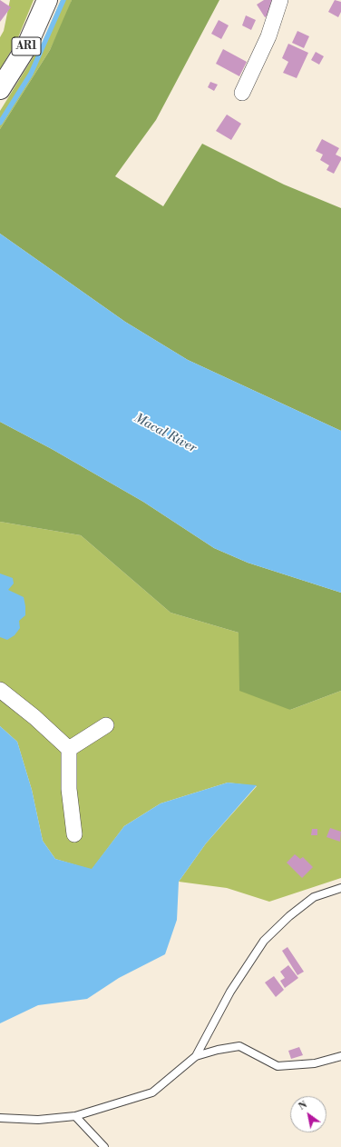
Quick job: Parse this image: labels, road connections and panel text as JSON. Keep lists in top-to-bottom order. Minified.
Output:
{"streets":{"highway":["AR1"]},"water":["Macal River"],"north":"top left"}
